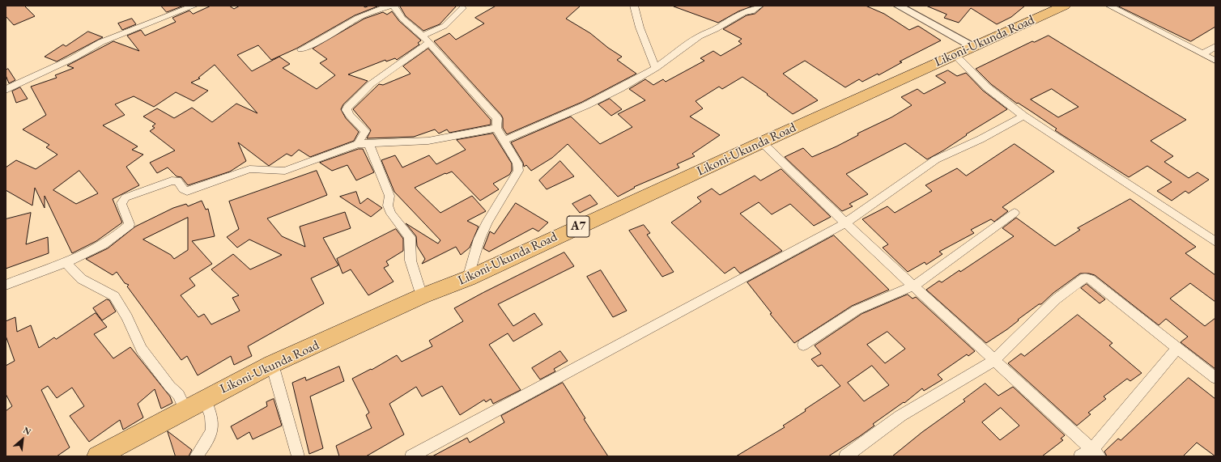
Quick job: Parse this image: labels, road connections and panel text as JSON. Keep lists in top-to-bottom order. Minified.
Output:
{"streets":{"highway":["Likoni-Ukunda Road","A7"]},"north":"top right"}
